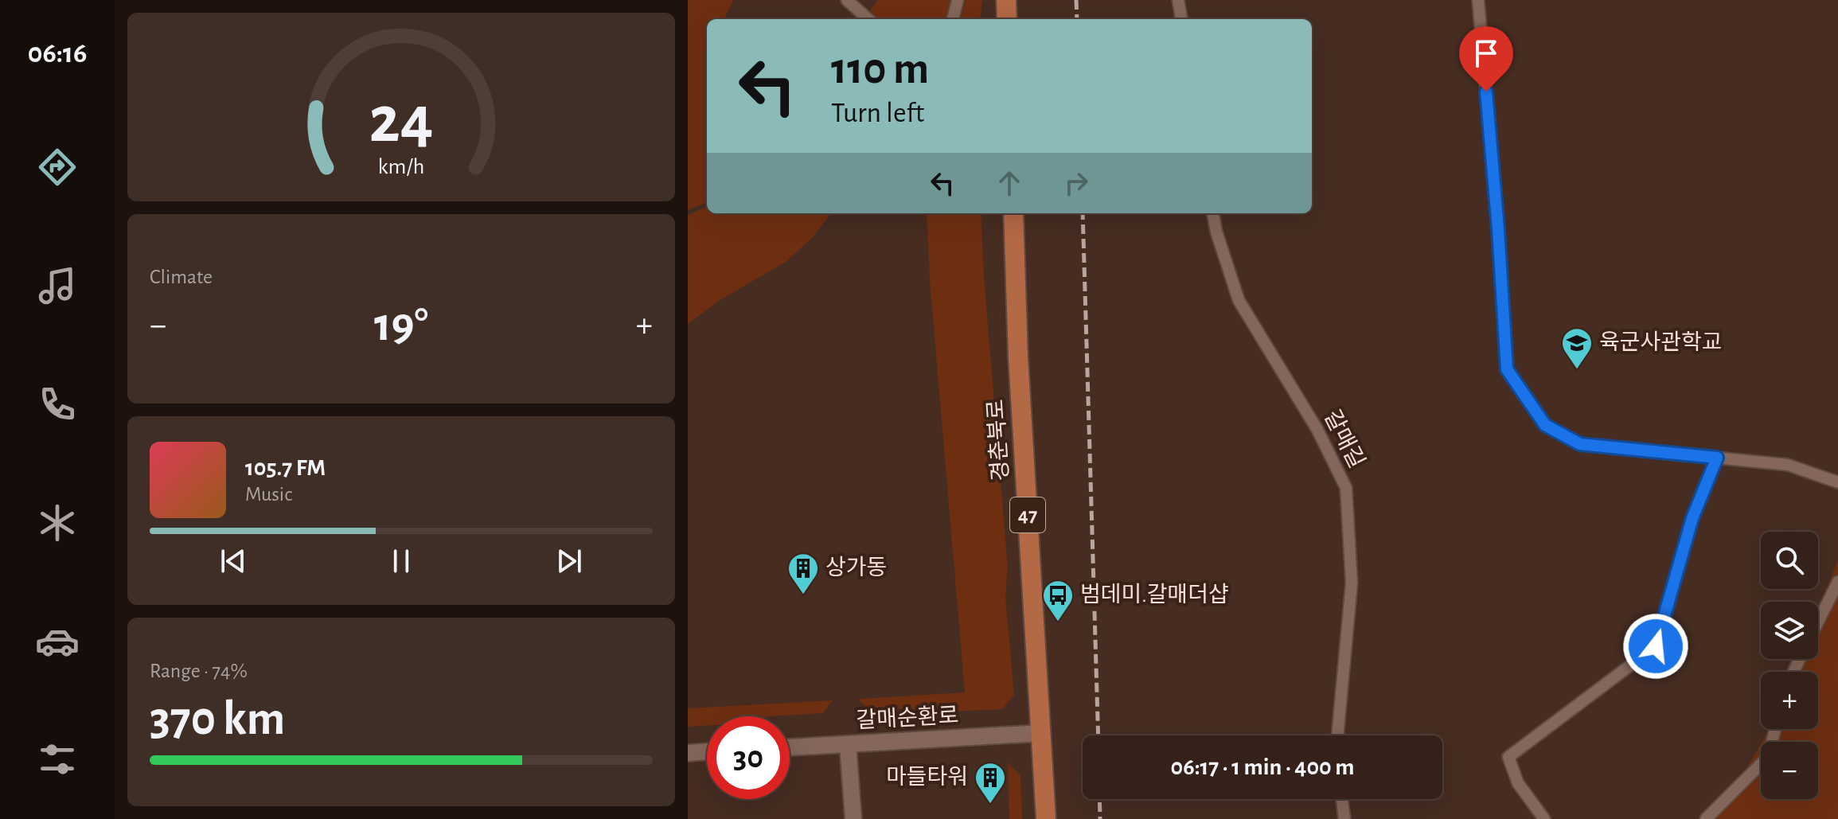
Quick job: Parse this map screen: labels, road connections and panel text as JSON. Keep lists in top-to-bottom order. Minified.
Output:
{"streets":{"main road":["경춘북로","47"],"street":["갈매길","갈매순환로"]},"crossings":[["경춘북로","갈매순환로"]],"places":{"school or university":["육군사관학교"],"building":["상가동","마들타워"],"bus stop":["범데미.갈매더샵"]},"page":{"tabs":"06:16","turn":["110 m","Turn left"],"tile":["Climate",["Range · 74%","370 km"]],"heat":["−","19°","+"],"song":["105.7 FM","Music"],"map_buttons":["+","−"],"limit":"30","trip":"06:17 · 1 min · 400 m","gauge":["24","km/h"]}}
